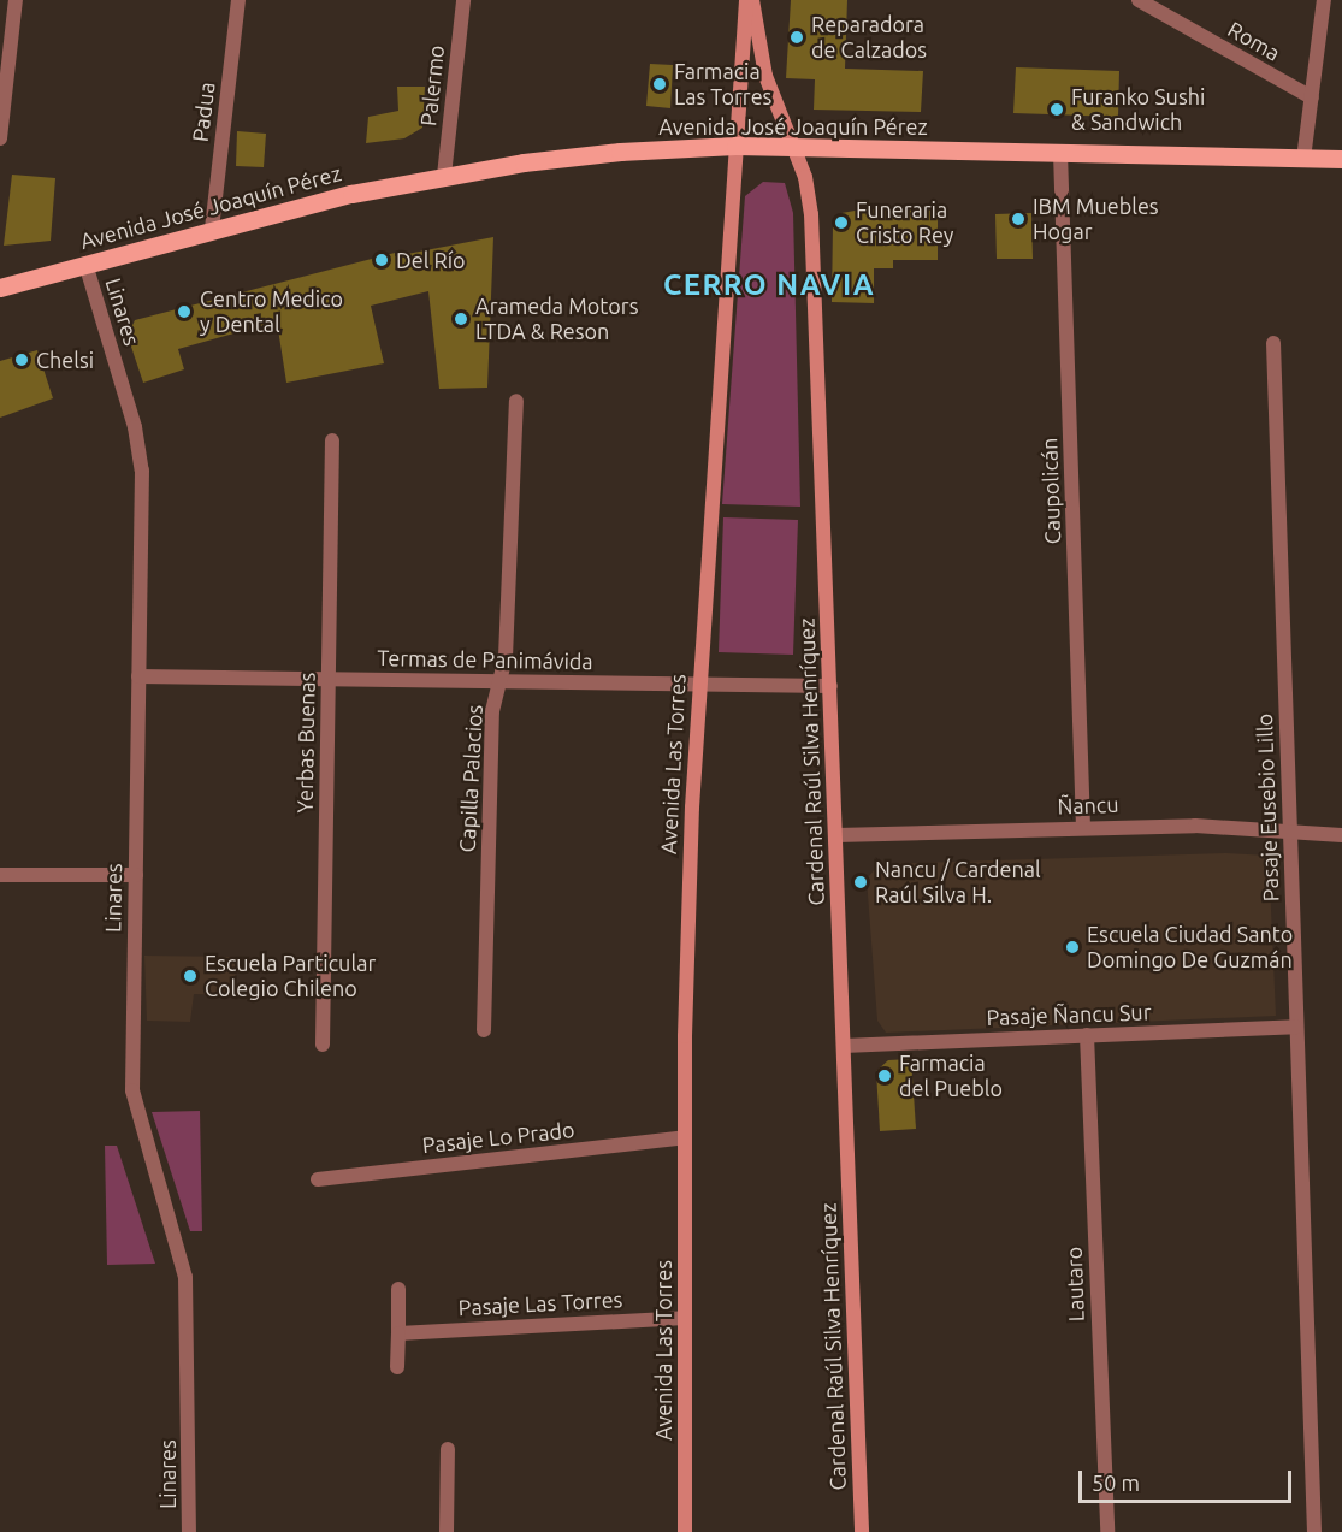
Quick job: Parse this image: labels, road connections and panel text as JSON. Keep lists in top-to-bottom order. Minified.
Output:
{"streets":{"main road":["Avenida José Joaquín Pérez","Cardenal Raúl Silva Henríquez","Avenida Las Torres"],"street":["Roma","Palermo","Padua","Linares","Caupolicán","Termas de Panimávida","Yerbas Buenas","Capilla Palacios","Ñancu","Pasaje Eusebio Lillo","Pasaje Ñancu Sur","Pasaje Lo Prado","Lautaro","Pasaje Las Torres"]},"crossings":[["Palermo","Avenida José Joaquín Pérez"],["Padua","Avenida José Joaquín Pérez"],["Avenida José Joaquín Pérez","Linares"],["Avenida José Joaquín Pérez","Caupolicán"],["Avenida José Joaquín Pérez","Cardenal Raúl Silva Henríquez"],["Avenida José Joaquín Pérez","Avenida Las Torres"],["Linares","Termas de Panimávida"],["Caupolicán","Ñancu"],["Termas de Panimávida","Yerbas Buenas"],["Termas de Panimávida","Cardenal Raúl Silva Henríquez"],["Termas de Panimávida","Avenida Las Torres"],["Termas de Panimávida","Capilla Palacios"],["Cardenal Raúl Silva Henríquez","Avenida Las Torres"],["Cardenal Raúl Silva Henríquez","Ñancu"],["Cardenal Raúl Silva Henríquez","Pasaje Ñancu Sur"],["Avenida Las Torres","Pasaje Lo Prado"],["Avenida Las Torres","Pasaje Las Torres"],["Ñancu","Pasaje Eusebio Lillo"],["Pasaje Eusebio Lillo","Pasaje Ñancu Sur"],["Pasaje Ñancu Sur","Lautaro"]],"districts":["CERRO NAVIA"],"places":["Reparadora de Calzados","Farmacia Las Torres","Furanko Sushi & Sandwich","IBM Muebles Hogar","Funeraria Cristo Rey","Del Río","Centro Medico y Dental","Arameda Motors LTDA & Reson","Chelsi","Nancu / Cardenal Raúl Silva H.","Escuela Ciudad Santo Domingo De Guzmán","Escuela Particular Colegio Chileno","Farmacia del Pueblo"],"scale_bar":"50 m"}
